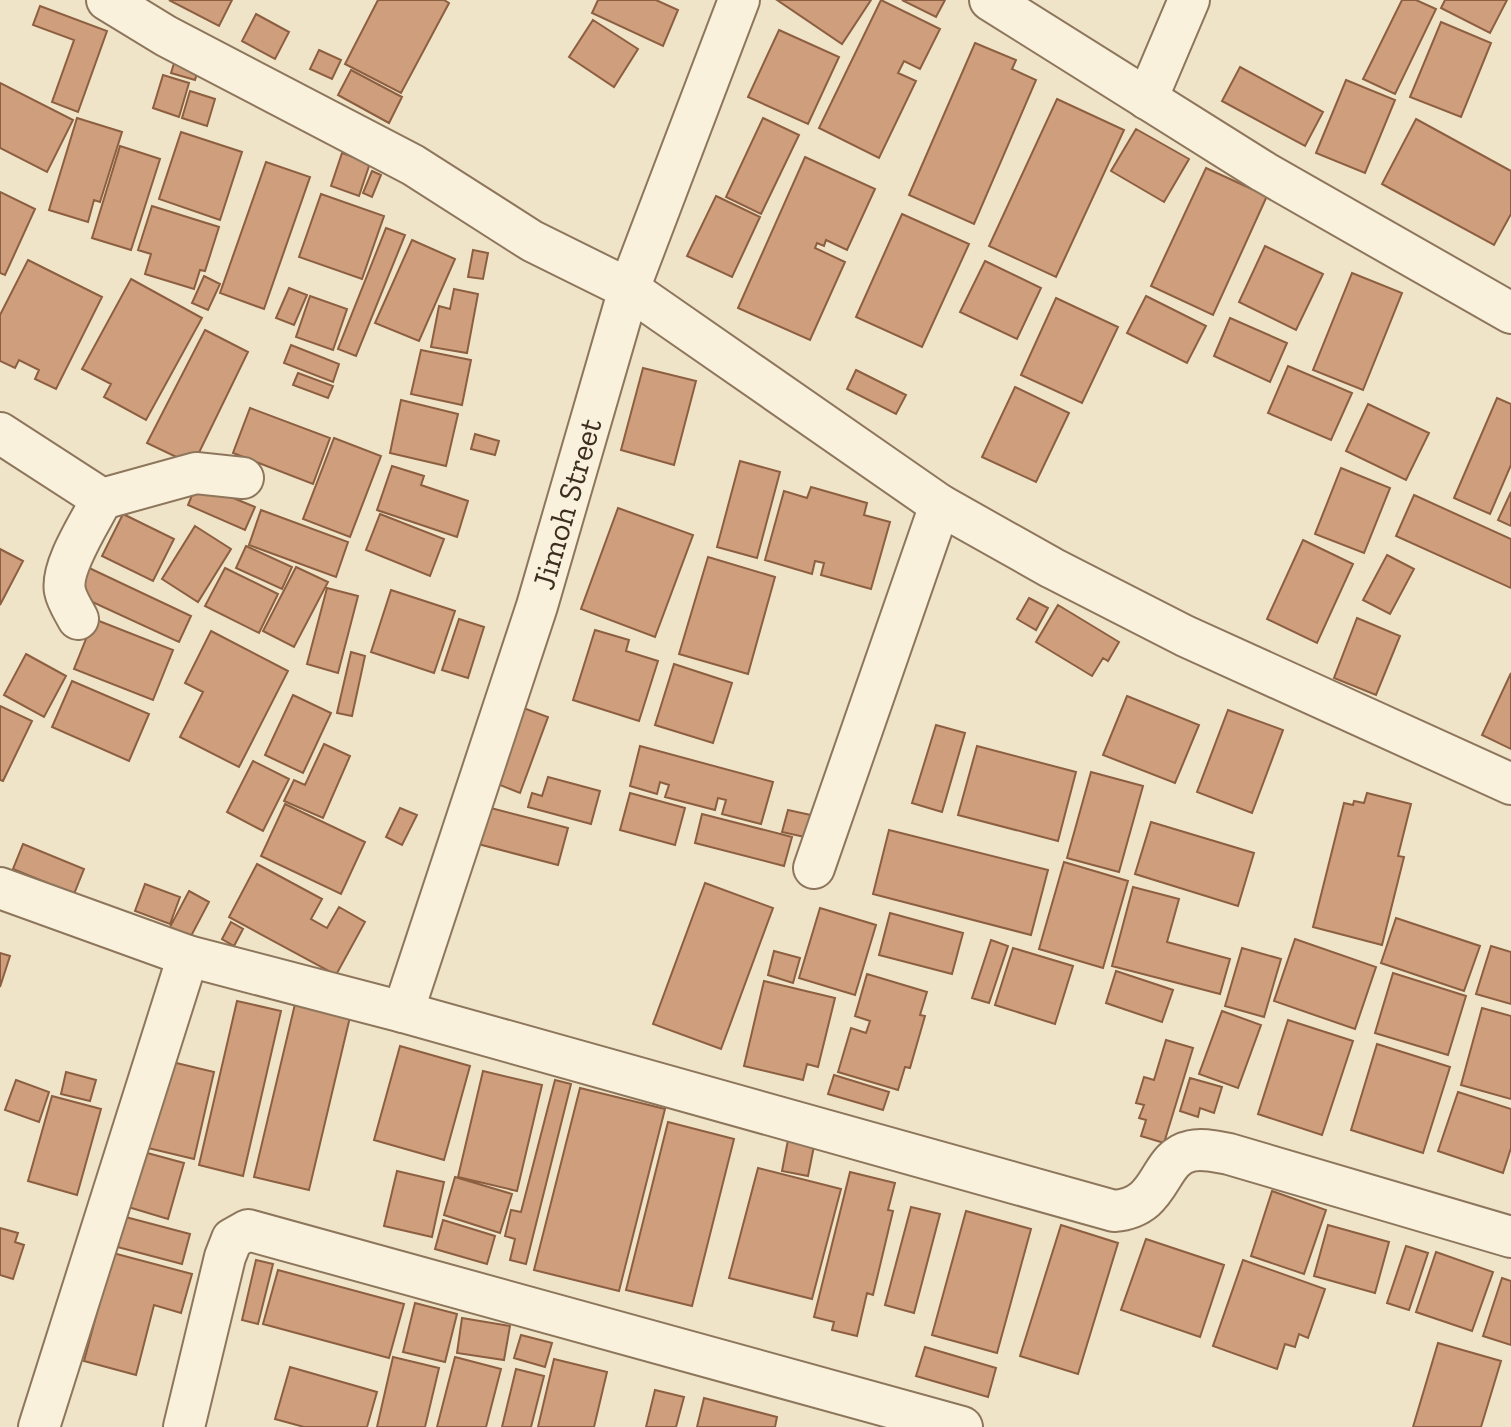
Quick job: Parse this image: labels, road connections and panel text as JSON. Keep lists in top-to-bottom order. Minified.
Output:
{"streets":{"street":["Jimoh Street"]}}
